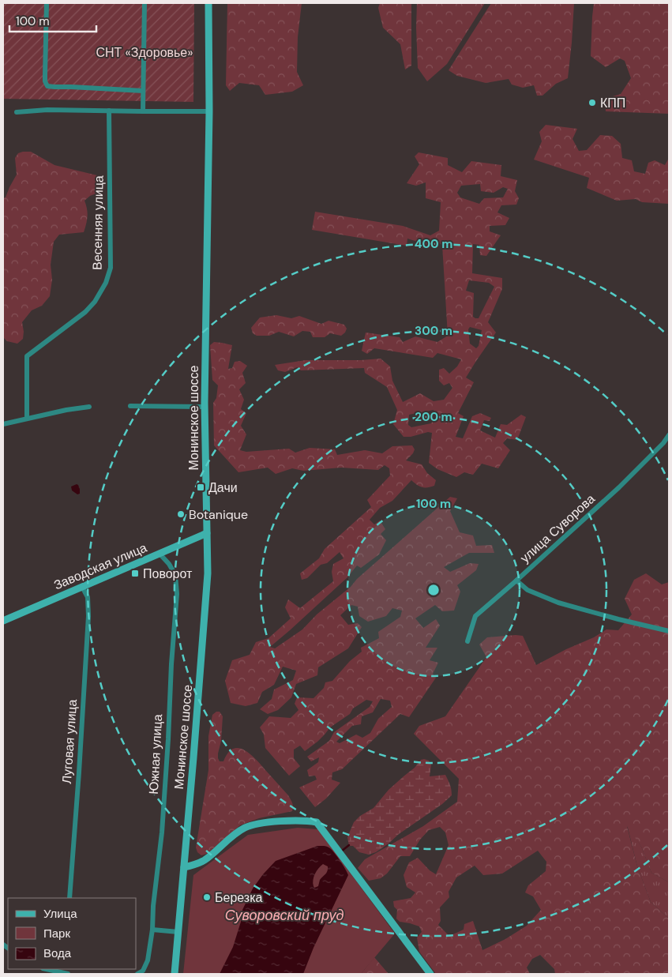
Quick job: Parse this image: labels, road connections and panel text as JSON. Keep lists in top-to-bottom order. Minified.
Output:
{"streets":{"main road":["Монинское шоссе","Заводская улица"],"street":["Весенняя улица","улица Суворова","Луговая улица","Южная улица"]},"crossings":[["Монинское шоссе","Заводская улица"],["Заводская улица","Луговая улица"],["Заводская улица","Южная улица"]],"water":["Суворовский пруд"],"parks":["СНТ «Здоровье»"],"places":{"other":["КПП","Botanique","Березка"],"transit":["Дачи","Поворот"]},"legend":["Улица","Парк","Вода"],"scale_bar":"100 m","rings":["400 m","300 m","200 m","100 m"]}
